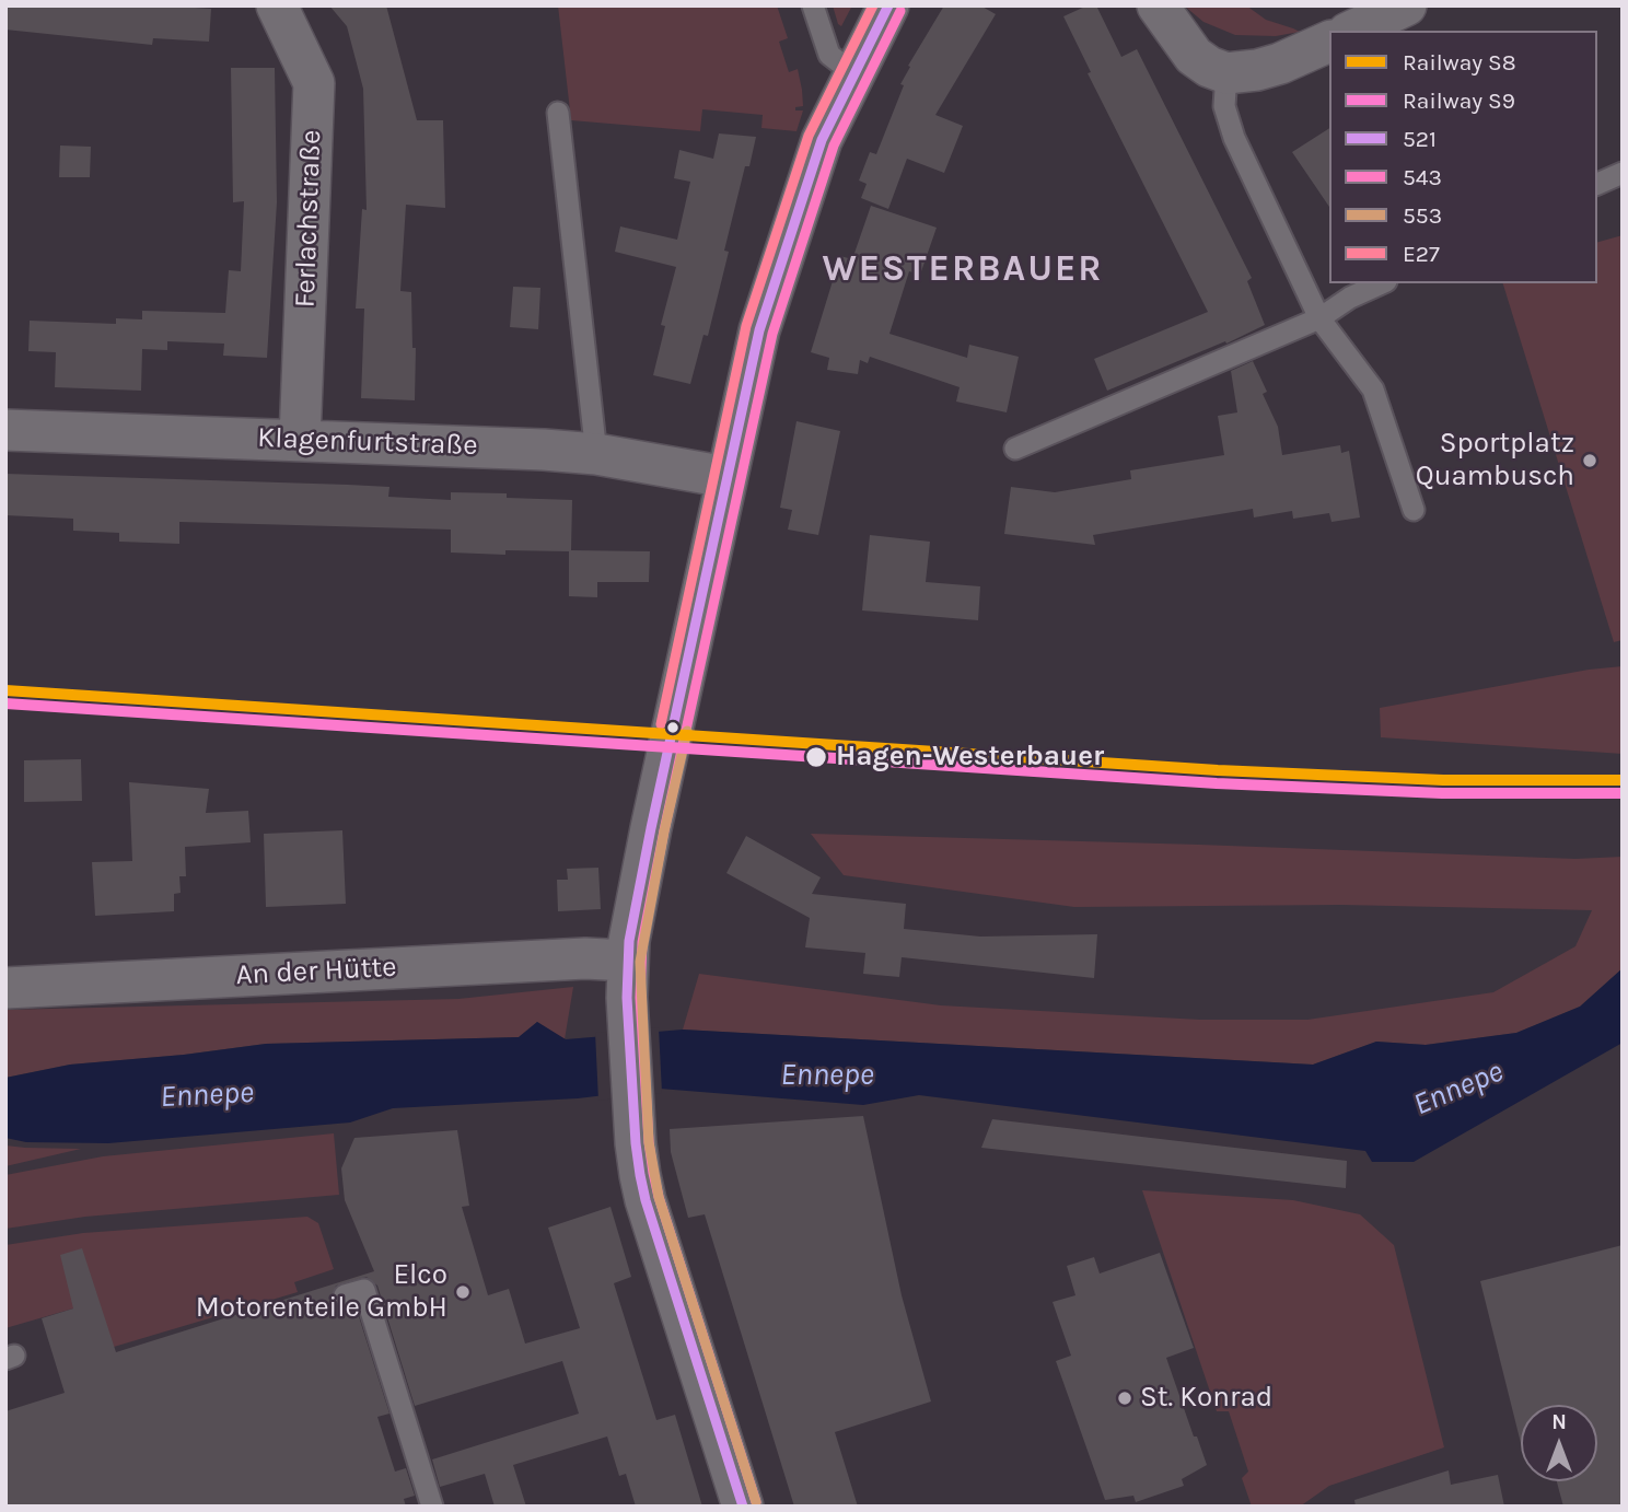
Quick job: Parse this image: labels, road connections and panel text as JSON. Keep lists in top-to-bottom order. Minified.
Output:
{"streets":{"street":["Ferlachstraße","Klagenfurtstraße","An der Hütte"]},"crossings":[["Ferlachstraße","Klagenfurtstraße"]],"districts":["WESTERBAUER"],"water":["Ennepe"],"places":["Sportplatz Quambusch","Hagen-Westerbauer","Elco Motorenteile GmbH","St. Konrad"],"lines":["transit line 521","transit line E27","transit line 543","rail line S8","rail line S9","transit line 553"],"legend":["Railway S8","Railway S9","521","543","553","E27"],"north":"top"}
